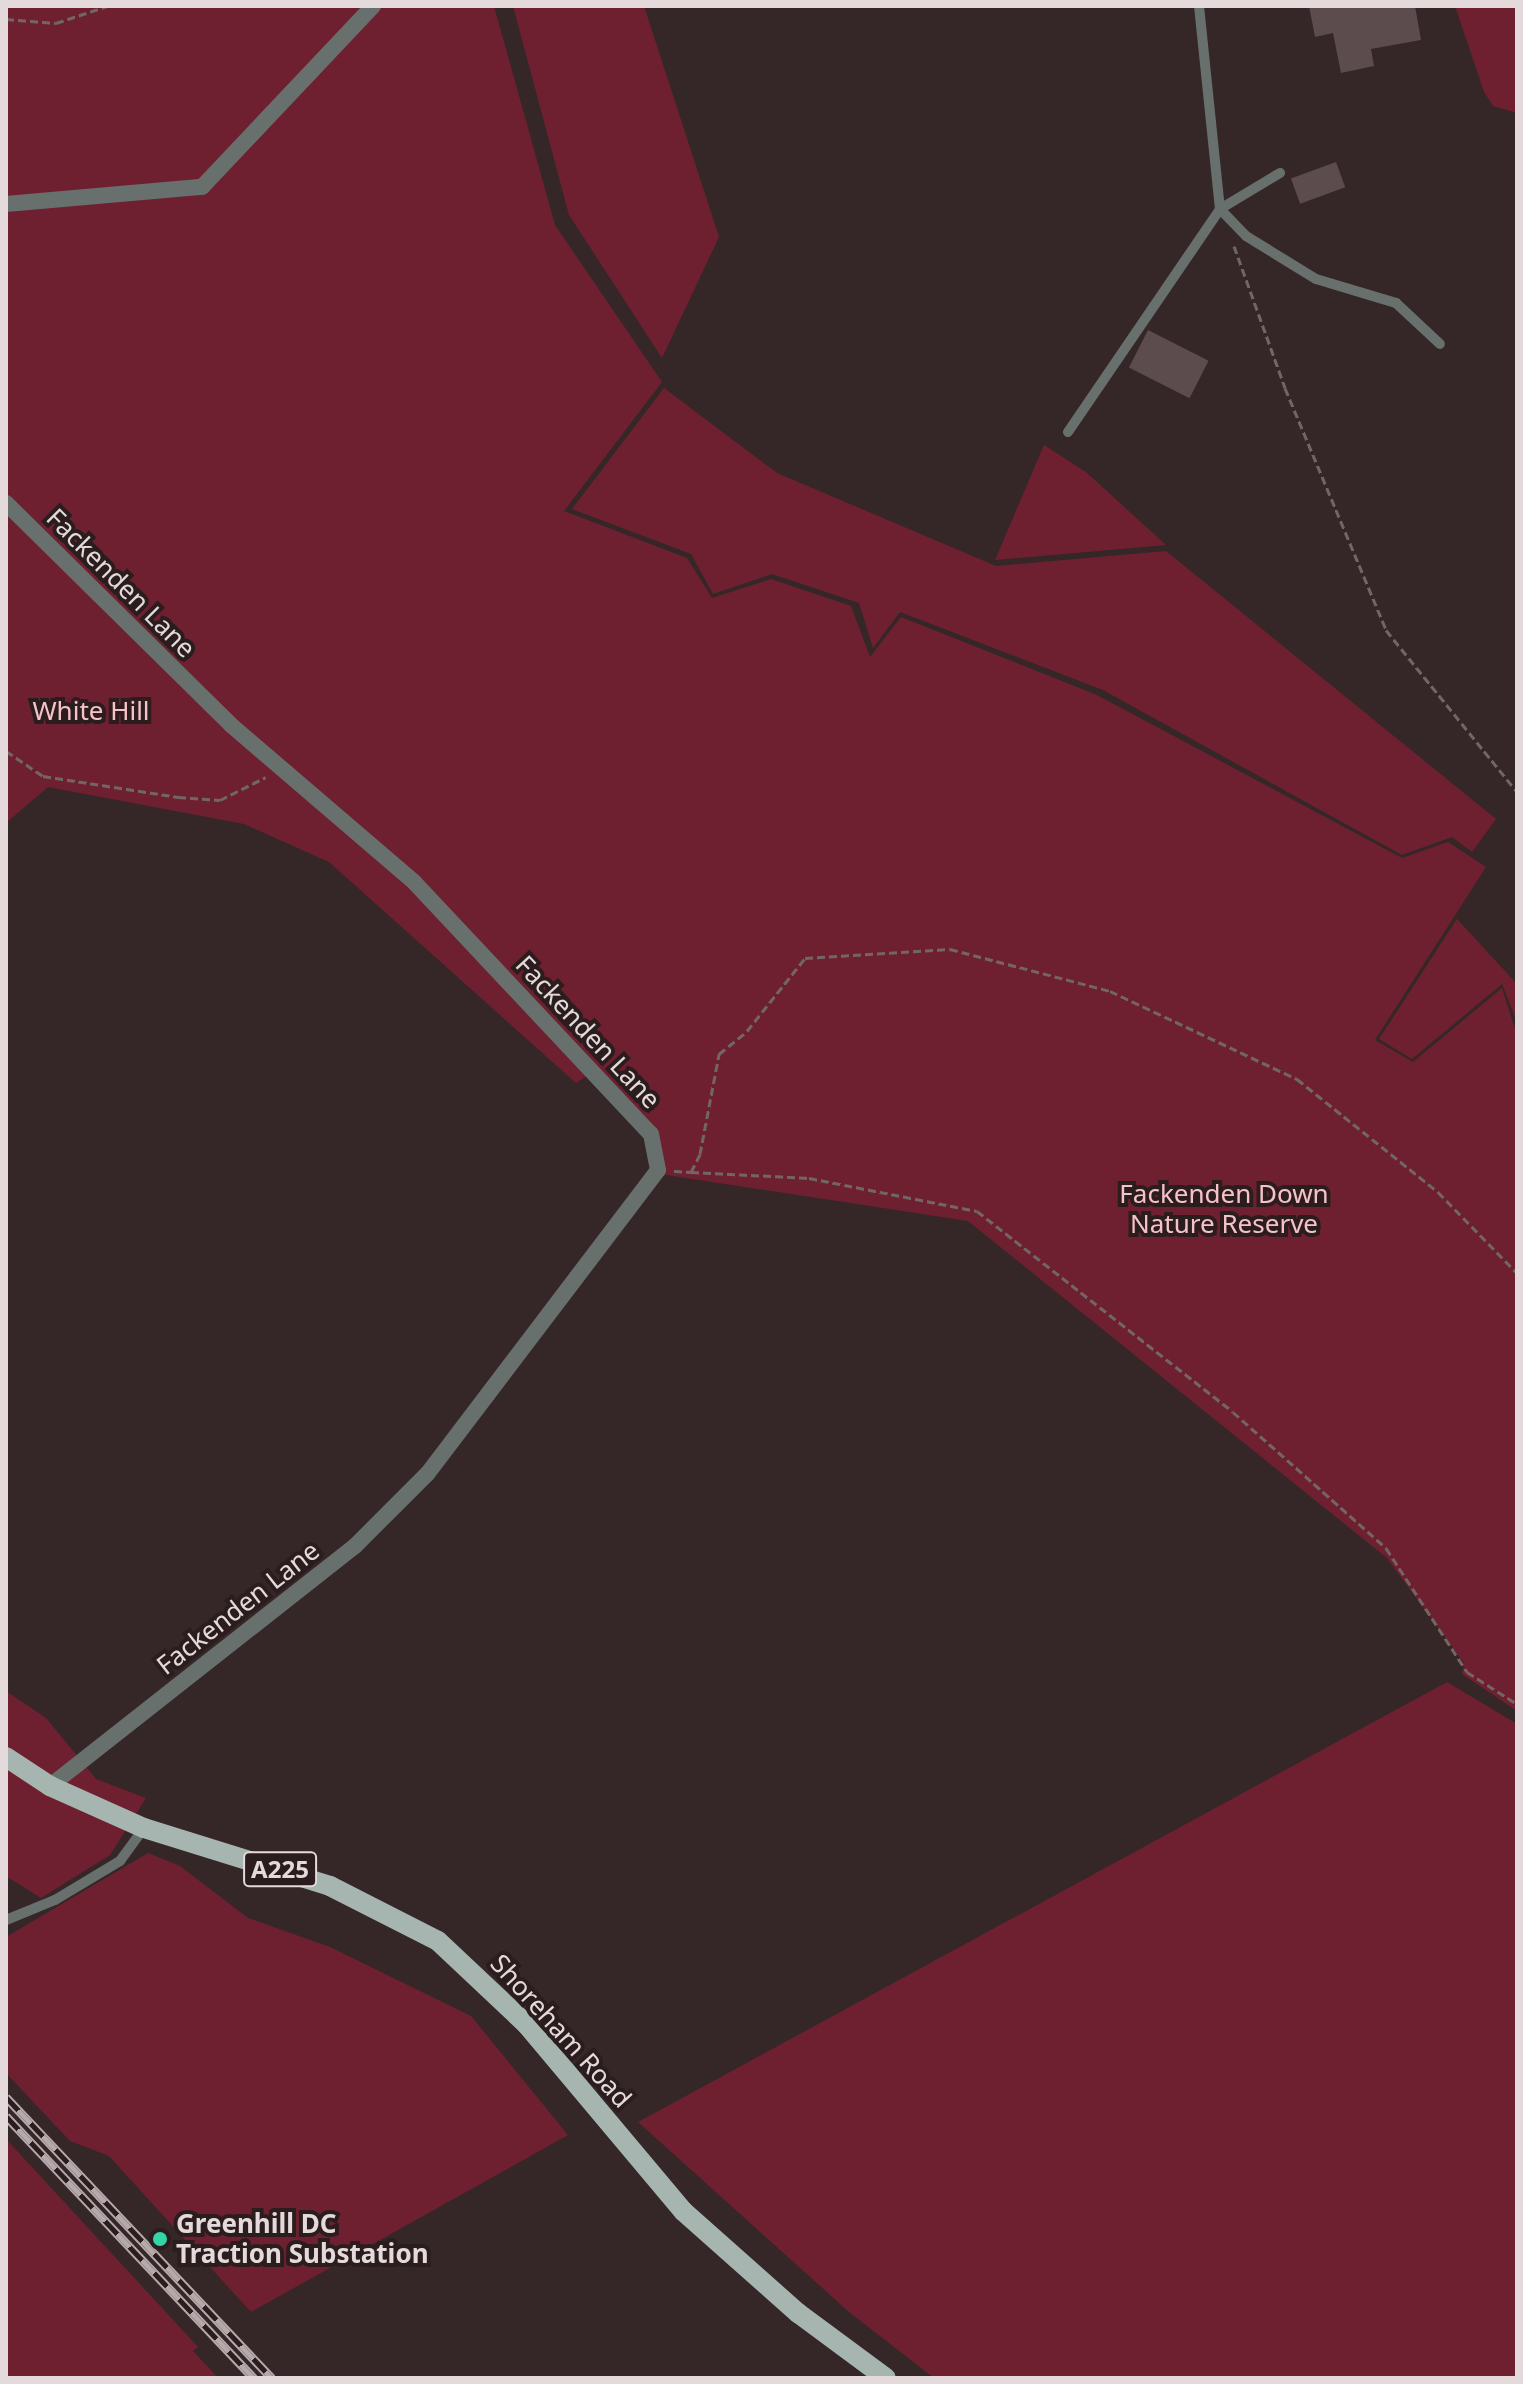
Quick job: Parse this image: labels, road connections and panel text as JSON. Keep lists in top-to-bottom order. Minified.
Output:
{"streets":{"main road":["A225","Shoreham Road"],"street":["Fackenden Lane"]},"crossings":[["Fackenden Lane","Shoreham Road"]],"parks":["White Hill","Fackenden Down Nature Reserve"],"places":["Greenhill DC Traction Substation"]}
